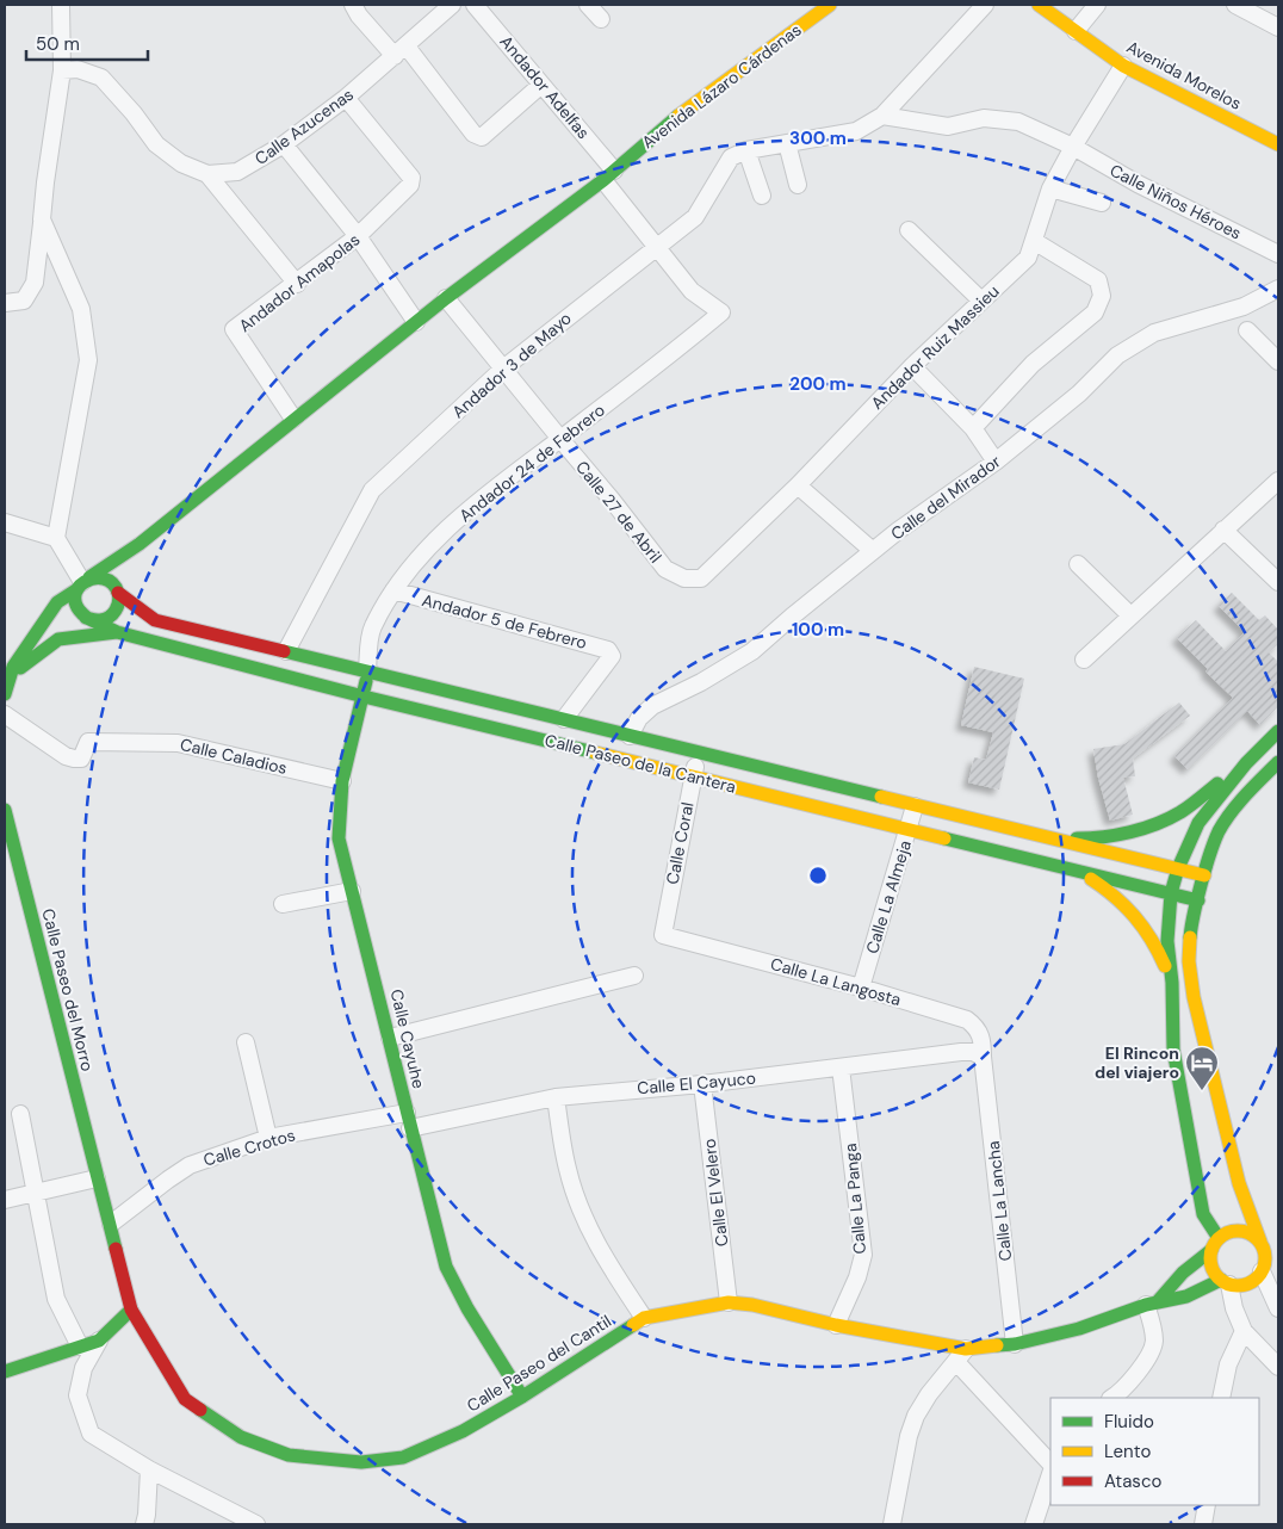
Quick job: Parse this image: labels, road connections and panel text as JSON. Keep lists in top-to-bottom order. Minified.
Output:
{"streets":{"street":["Avenida Morelos","Avenida Lázaro Cárdenas","Andador Adelfas","Calle Azucenas","Calle Niños Héroes","Andador Amapolas","Andador Ruiz Massieu","Andador 3 de Mayo","Andador 24 de Febrero","Calle del Mirador","Calle 27 de Abril","Andador 5 de Febrero","Calle Caladios","Calle Paseo de la Cantera","Calle Coral","Calle La Almeja","Calle La Langosta","Calle Paseo del Morro","Calle Cayuhe","Calle El Cayuco","Calle Crotos","Calle El Velero","Calle La Panga","Calle La Lancha","Calle Paseo del Cantil"]},"crossings":[["Avenida Morelos","Andador Ruiz Massieu"],["Avenida Lázaro Cárdenas","Andador Adelfas"],["Avenida Lázaro Cárdenas","Andador Amapolas"],["Avenida Lázaro Cárdenas","Calle 27 de Abril"],["Avenida Lázaro Cárdenas","Calle Paseo de la Cantera"],["Andador Adelfas","Andador 3 de Mayo"],["Andador Adelfas","Andador 24 de Febrero"],["Calle Azucenas","Andador Amapolas"],["Calle Niños Héroes","Andador Ruiz Massieu"],["Andador Ruiz Massieu","Calle 27 de Abril"],["Andador 3 de Mayo","Calle 27 de Abril"],["Andador 3 de Mayo","Calle Paseo de la Cantera"],["Andador 24 de Febrero","Calle 27 de Abril"],["Andador 24 de Febrero","Andador 5 de Febrero"],["Andador 24 de Febrero","Calle Paseo de la Cantera"],["Andador 24 de Febrero","Calle Cayuhe"],["Calle del Mirador","Calle Paseo de la Cantera"],["Andador 5 de Febrero","Calle Paseo de la Cantera"],["Calle Caladios","Calle Cayuhe"],["Calle Paseo de la Cantera","Calle Coral"],["Calle Paseo de la Cantera","Calle La Almeja"],["Calle Paseo de la Cantera","Calle Cayuhe"],["Calle Coral","Calle La Langosta"],["Calle La Almeja","Calle La Langosta"],["Calle La Langosta","Calle El Cayuco"],["Calle La Langosta","Calle La Lancha"],["Calle Paseo del Morro","Calle Paseo del Cantil"],["Calle Cayuhe","Calle El Cayuco"],["Calle Cayuhe","Calle Crotos"],["Calle Cayuhe","Calle Paseo del Cantil"],["Calle El Cayuco","Calle Crotos"],["Calle El Cayuco","Calle El Velero"],["Calle El Cayuco","Calle La Panga"],["Calle El Cayuco","Calle La Lancha"],["Calle Crotos","Calle Paseo del Cantil"],["Calle El Velero","Calle Paseo del Cantil"],["Calle La Panga","Calle Paseo del Cantil"],["Calle La Lancha","Calle Paseo del Cantil"]],"places":{"hotel":["El Rincon del viajero"]},"legend":["Fluido","Lento","Atasco"],"scale_bar":"50 m","rings":["300 m","200 m","100 m"]}
